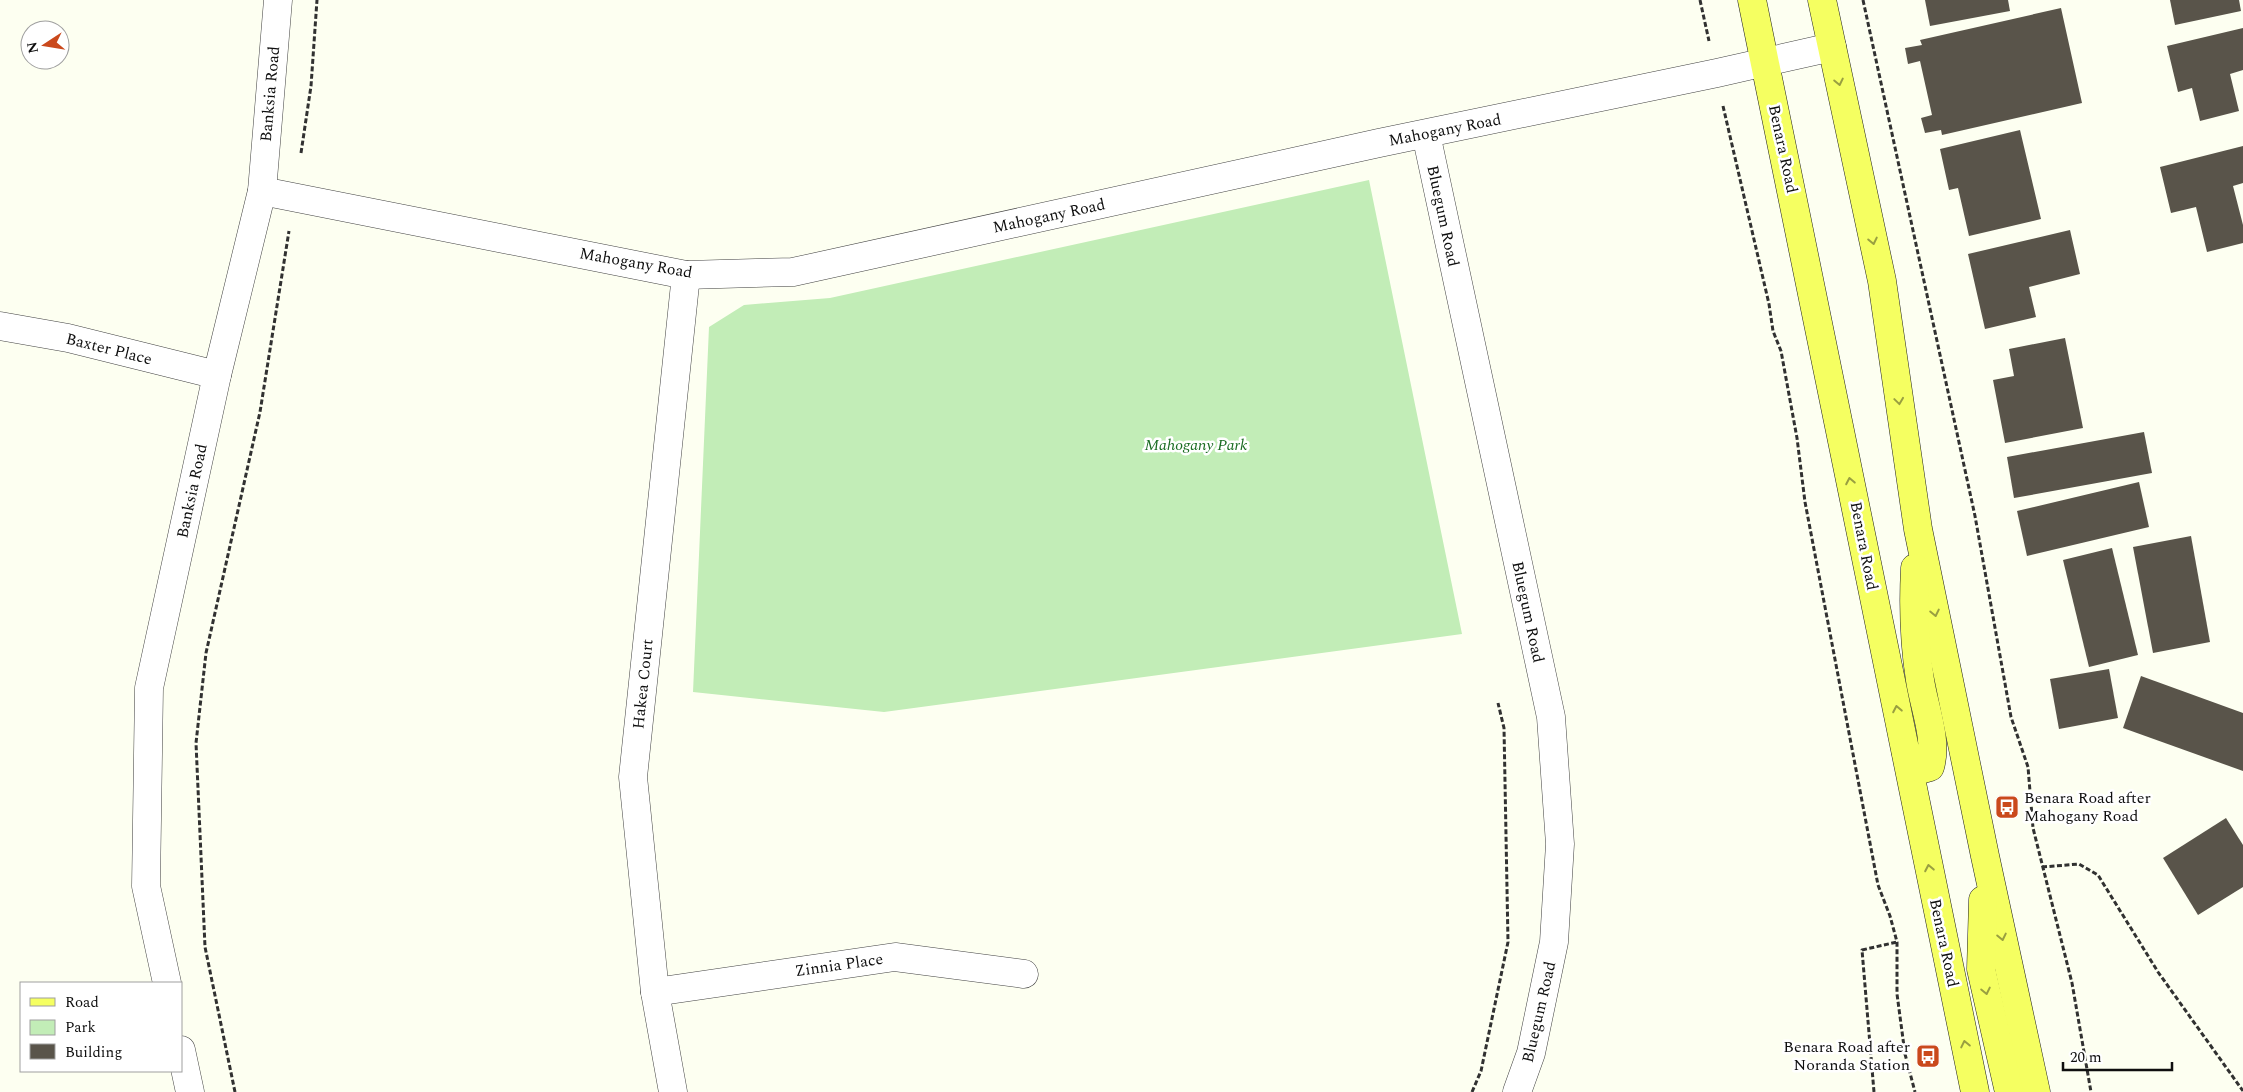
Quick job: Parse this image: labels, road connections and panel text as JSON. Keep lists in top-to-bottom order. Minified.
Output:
{"streets":{"main road":["Benara Road"],"street":["Banksia Road","Mahogany Road","Bluegum Road","Baxter Place","Hakea Court","Zinnia Place"]},"crossings":[["Banksia Road","Mahogany Road"],["Banksia Road","Baxter Place"],["Mahogany Road","Benara Road"],["Mahogany Road","Bluegum Road"],["Mahogany Road","Hakea Court"],["Hakea Court","Zinnia Place"]],"parks":["Mahogany Park"],"places":{"bus stop":["Benara Road after Mahogany Road","Benara Road after Noranda Station"]},"legend":["Road","Park","Building"],"scale_bar":"20 m","north":"left"}
